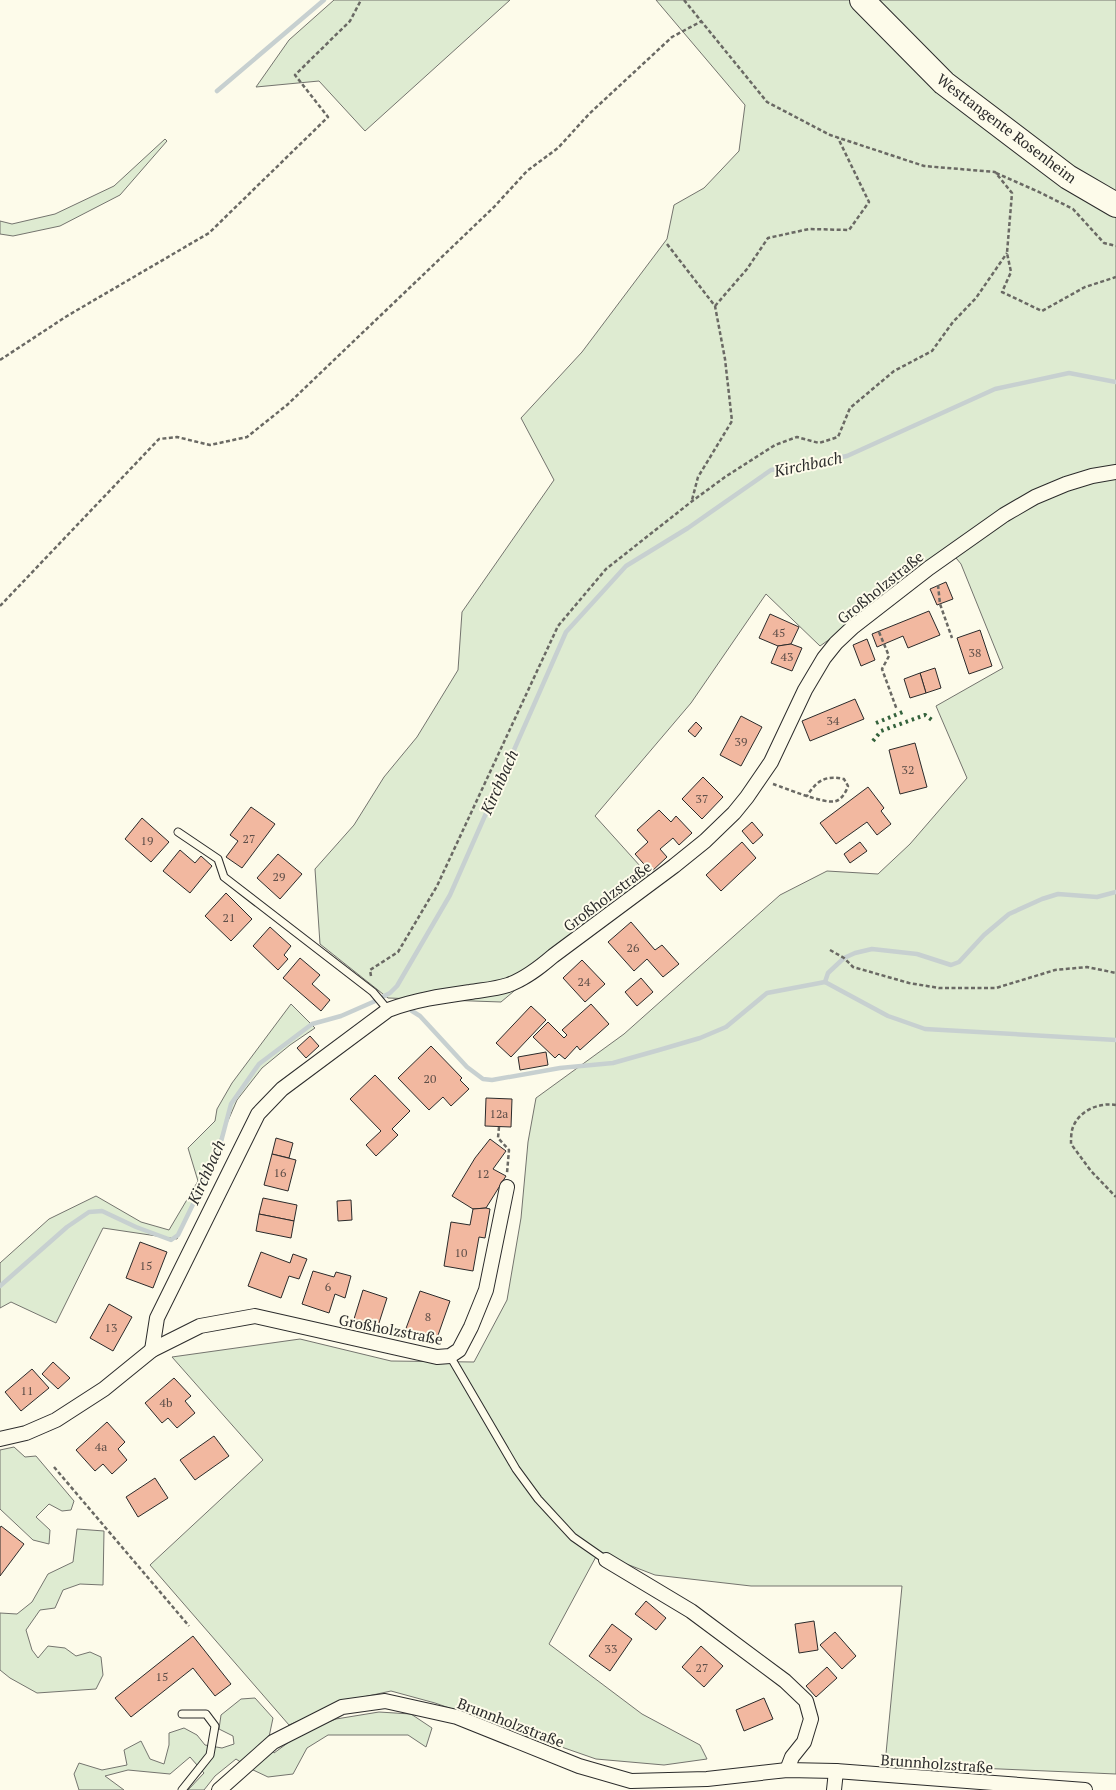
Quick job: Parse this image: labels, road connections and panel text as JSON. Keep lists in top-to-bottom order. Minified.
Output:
{"streets":{"highway":["Westtangente Rosenheim"],"street":["Großholzstraße","Brunnholzstraße"]},"water":["Kirchbach"],"house_numbers":["45","38","43","34","39","32","37","27","19","29","21","26","24","20","12a","16","12","10","15","6","8","13","11","4b","4a","33","27","15"]}
